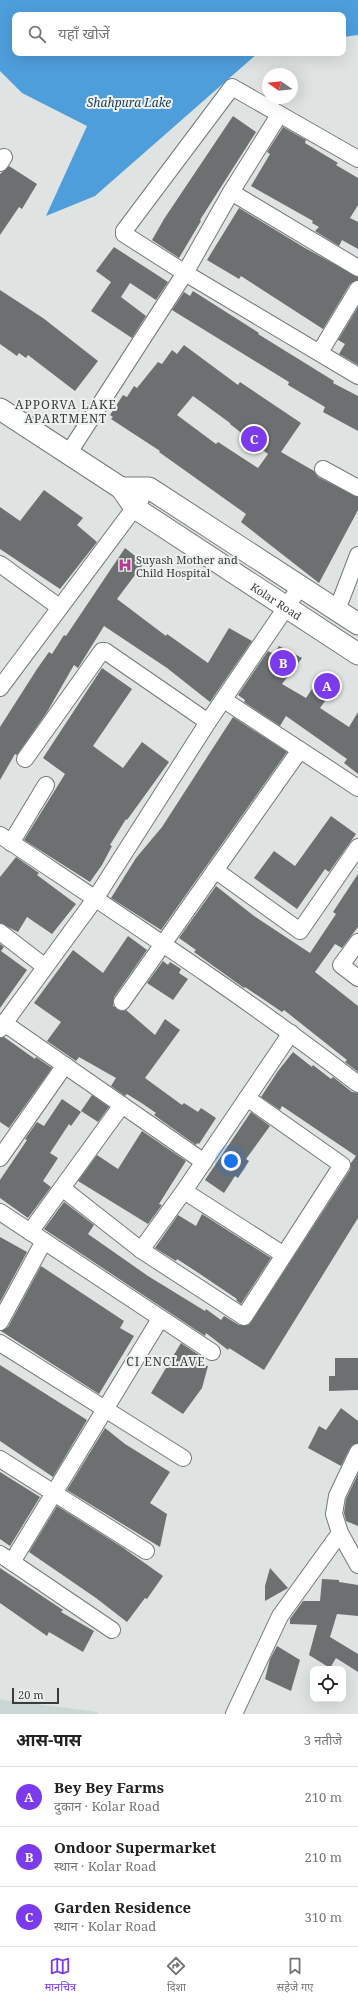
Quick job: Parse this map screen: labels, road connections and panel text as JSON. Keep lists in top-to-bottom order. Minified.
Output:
{"streets":{"main road":["Kolar Road"]},"districts":["APPORVA LAKE APARTMENT","CI ENCLAVE"],"water":["Shahpura Lake"],"places":{"hospital":["Suyash Mother and Child Hospital"]},"scale_bar":"20 m","north":"left","page":{"search":"यहाँ खोजें","pins":["C","B","A"],"scale":"20 m","heading":["आस-पास","3 नतीजे"],"list":[{"mark":"A","name":"Bey Bey Farms","note":"दुकान · Kolar Road","value":"210 m"},{"mark":"B","name":"Ondoor Supermarket","note":"स्थान · Kolar Road","value":"210 m"},{"mark":"C","name":"Garden Residence","note":"स्थान · Kolar Road","value":"310 m"}],"nav":["मानचित्र","दिशा","सहेजे गए"]}}
